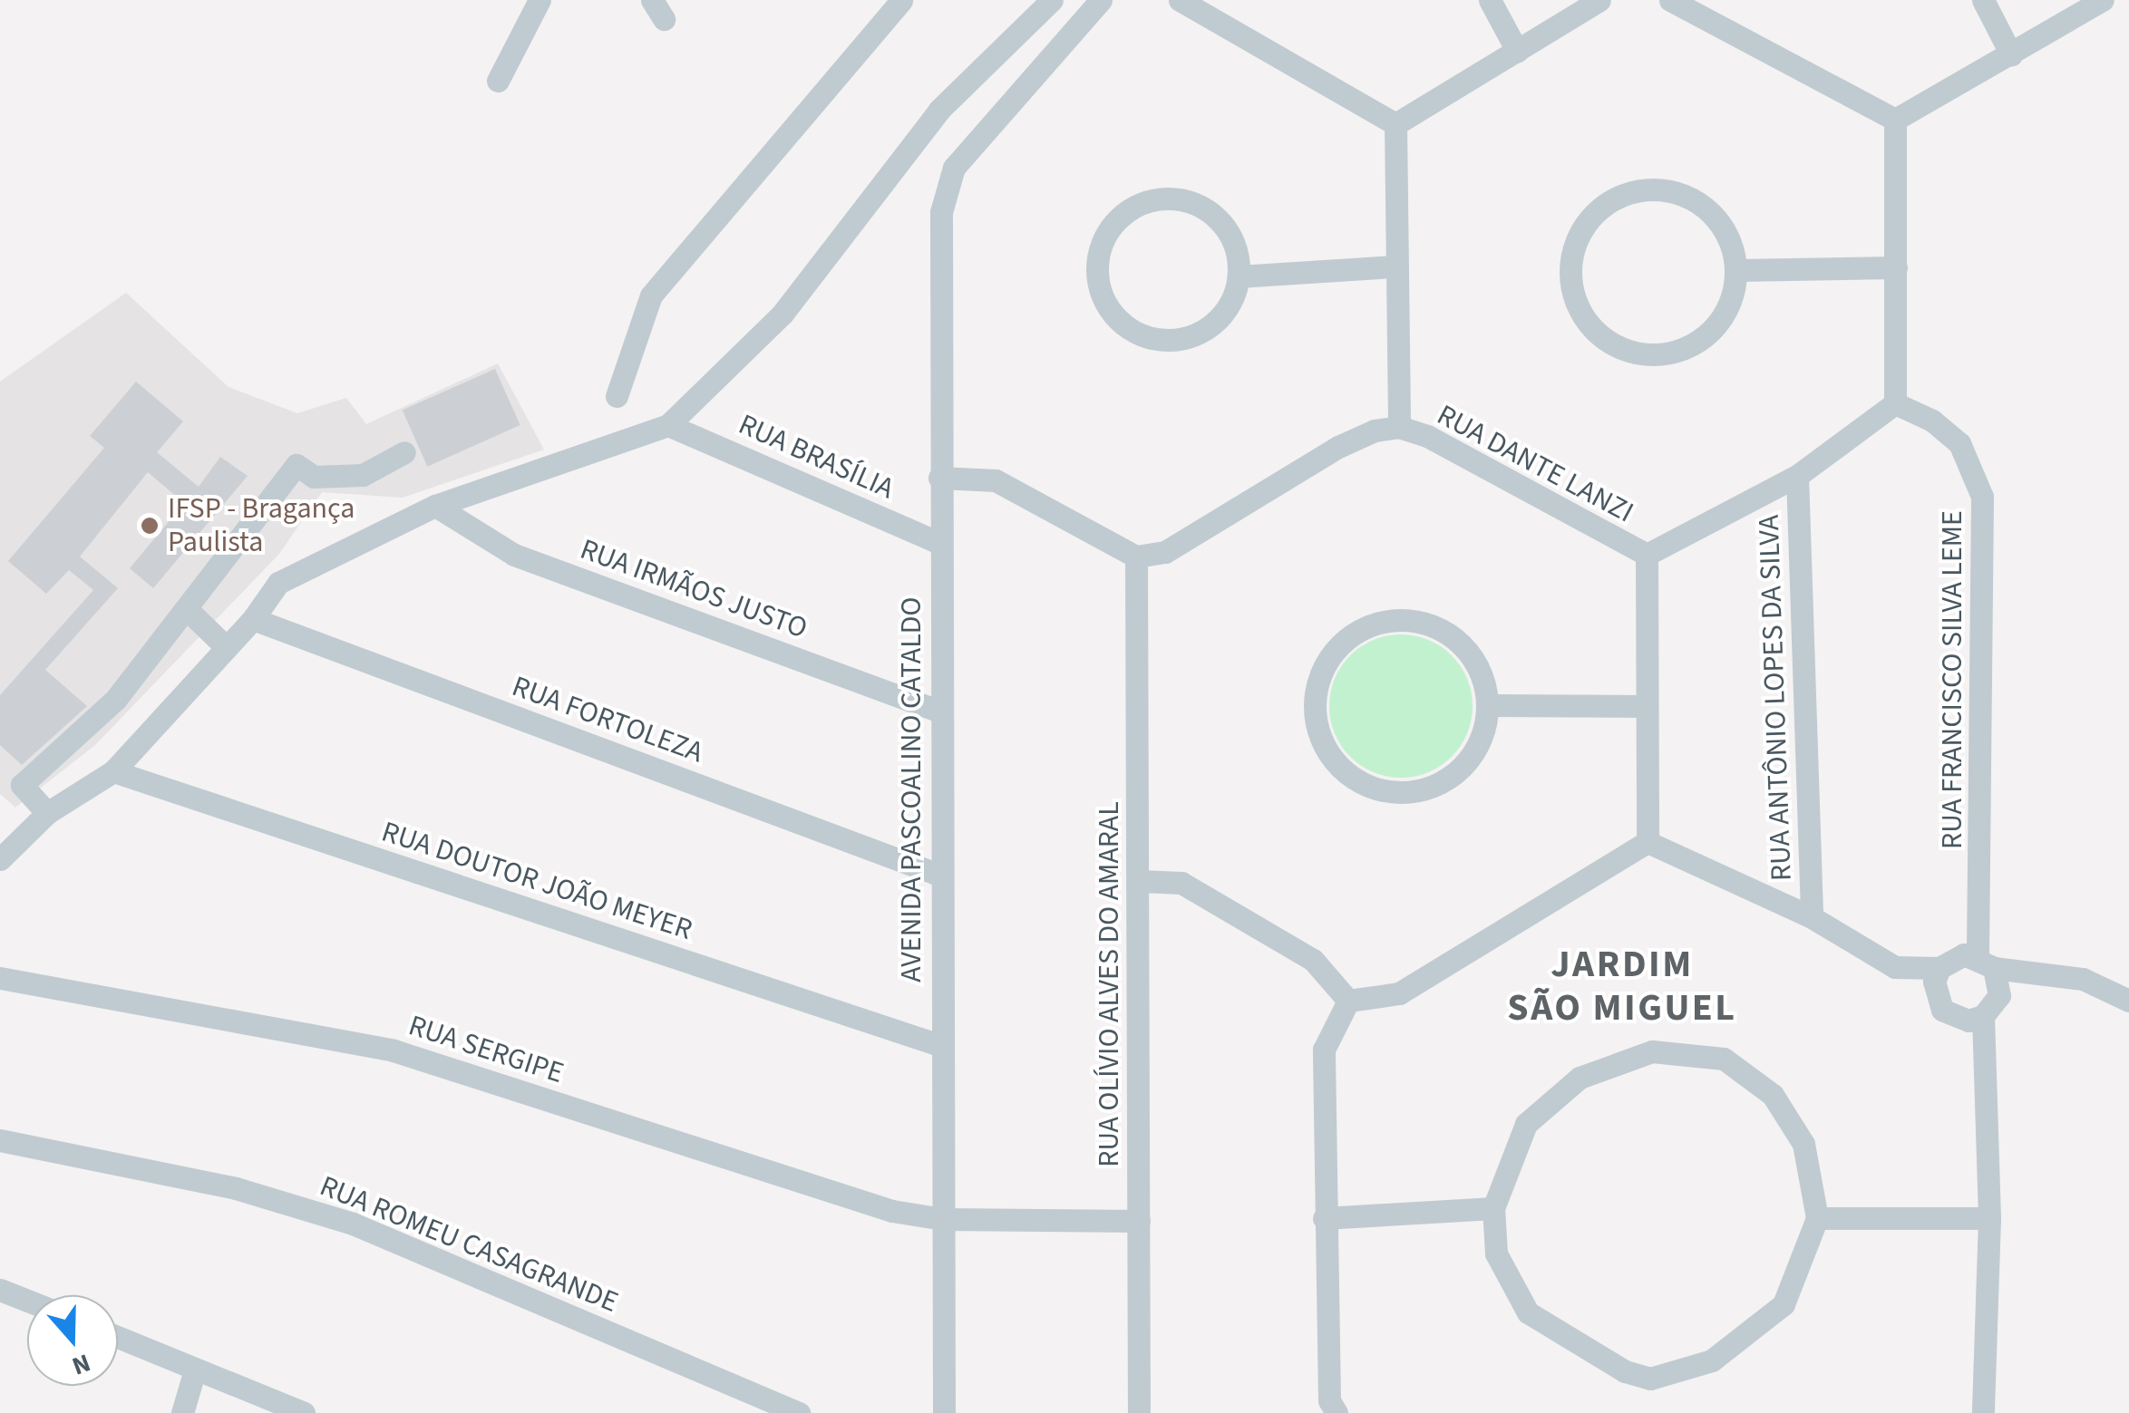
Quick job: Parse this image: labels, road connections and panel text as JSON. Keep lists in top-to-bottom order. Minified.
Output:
{"streets":{"street":["RUA BRASÍLIA","RUA DANTE LANZI","RUA IRMÃOS JUSTO","RUA FRANCISCO SILVA LEME","RUA ANTÔNIO LOPES DA SILVA","RUA FORTOLEZA","AVENIDA PASCOALINO CATALDO","RUA DOUTOR JOÃO MEYER","RUA OLÍVIO ALVES DO AMARAL","RUA SERGIPE","RUA ROMEU CASAGRANDE"]},"crossings":[["RUA BRASÍLIA","AVENIDA PASCOALINO CATALDO"],["RUA DANTE LANZI","RUA FRANCISCO SILVA LEME"],["RUA DANTE LANZI","RUA ANTÔNIO LOPES DA SILVA"],["RUA DANTE LANZI","RUA OLÍVIO ALVES DO AMARAL"],["RUA IRMÃOS JUSTO","AVENIDA PASCOALINO CATALDO"],["RUA FORTOLEZA","AVENIDA PASCOALINO CATALDO"],["AVENIDA PASCOALINO CATALDO","RUA DOUTOR JOÃO MEYER"],["AVENIDA PASCOALINO CATALDO","RUA SERGIPE"],["RUA OLÍVIO ALVES DO AMARAL","RUA SERGIPE"]],"districts":["JARDIM SÃO MIGUEL"],"places":["IFSP - Bragança Paulista"],"north":"bottom"}
